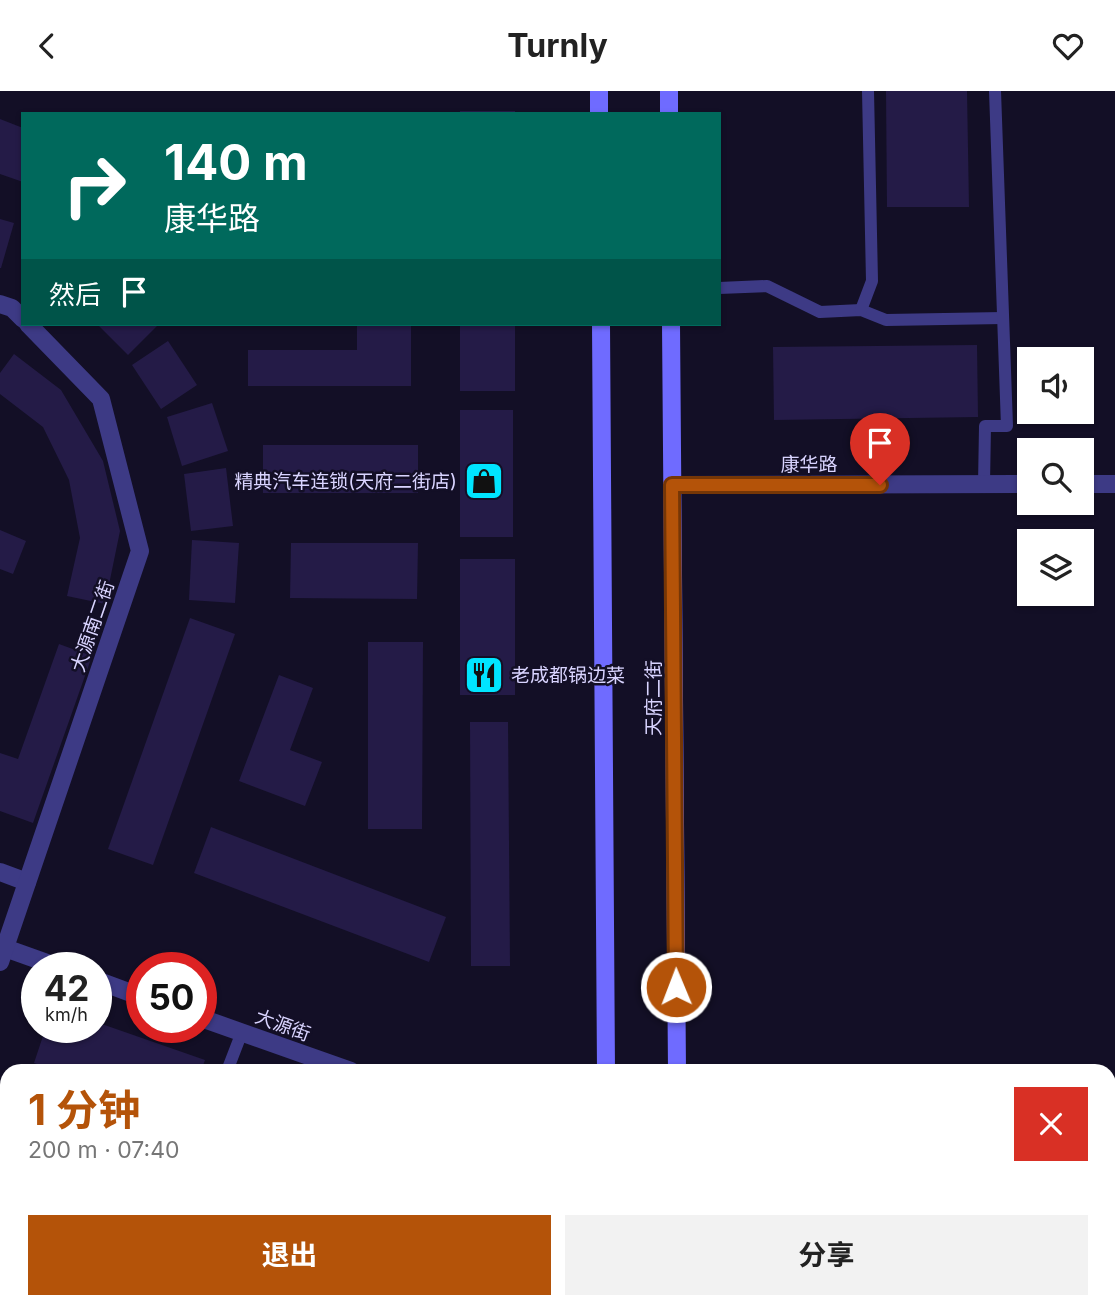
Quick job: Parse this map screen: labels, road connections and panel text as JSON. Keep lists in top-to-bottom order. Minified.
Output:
{"streets":{"main road":["天府二街"],"street":["康华路","大源南二街","大源街"]},"crossings":[["康华路","天府二街"]],"places":{"shop":["精典汽车连锁(天府二街店)"],"restaurant":["老成都锅边菜"]},"page":{"header":"Turnly","turn":["140 m","康华路"],"then":"然后","speed":"42 km/h","limit":"50","heading":["1 分钟","200 m · 07:40"],"buttons":["退出","分享"]}}
